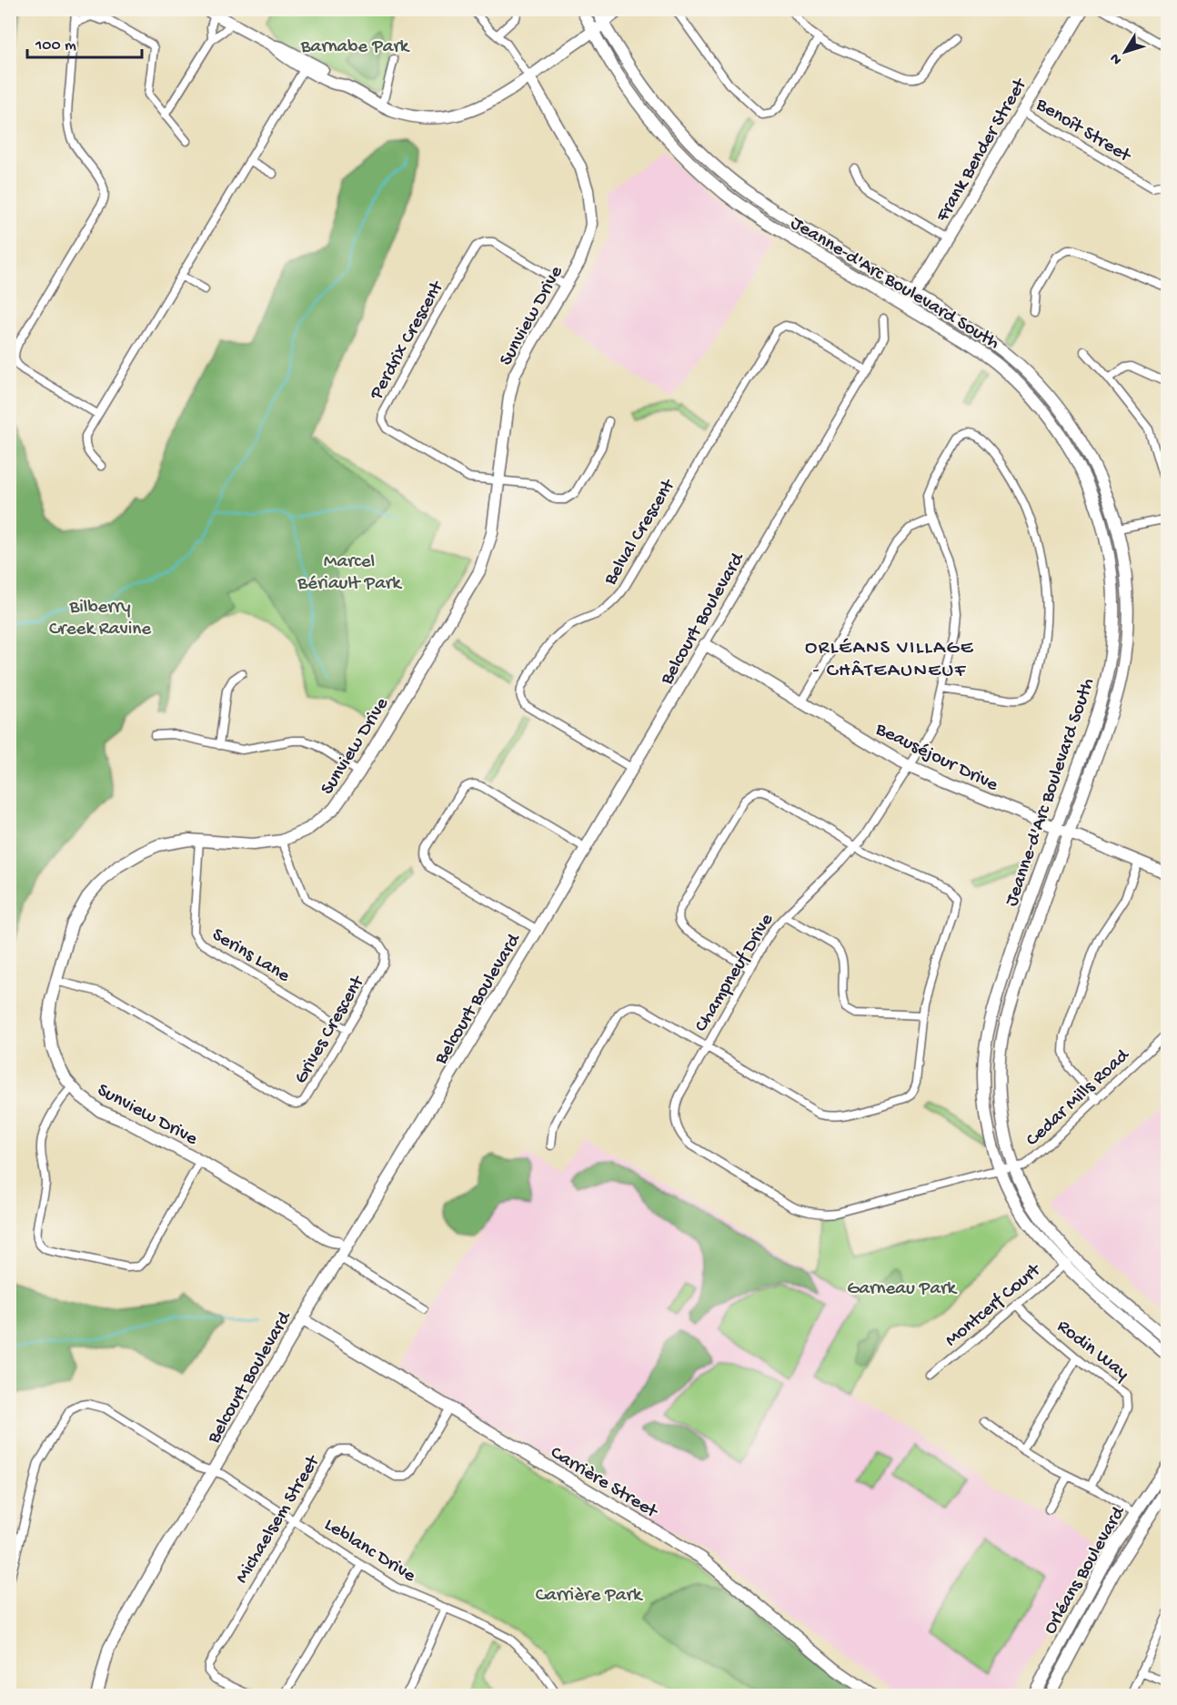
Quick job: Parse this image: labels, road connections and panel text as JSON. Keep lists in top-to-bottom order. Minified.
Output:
{"streets":{"street":["Benoît Street","Frank Bender Street","Jeanne-d'Arc Boulevard South","Sunview Drive","Perdrix Crescent","Belval Crescent","Belcourt Boulevard","Beauséjour Drive","Serins Lane","Champneuf Drive","Grives Crescent","Cedar Mills Road","Montcerf Court","Rodin Way","Carrière Street","Michaelsem Street","Leblanc Drive","Orléans Boulevard"]},"crossings":[["Benoît Street","Frank Bender Street"],["Frank Bender Street","Jeanne-d'Arc Boulevard South"],["Jeanne-d'Arc Boulevard South","Beauséjour Drive"],["Jeanne-d'Arc Boulevard South","Champneuf Drive"],["Jeanne-d'Arc Boulevard South","Cedar Mills Road"],["Jeanne-d'Arc Boulevard South","Montcerf Court"],["Sunview Drive","Perdrix Crescent"],["Sunview Drive","Belcourt Boulevard"],["Sunview Drive","Serins Lane"],["Sunview Drive","Grives Crescent"],["Belval Crescent","Belcourt Boulevard"],["Belcourt Boulevard","Beauséjour Drive"],["Belcourt Boulevard","Carrière Street"],["Belcourt Boulevard","Leblanc Drive"],["Beauséjour Drive","Champneuf Drive"],["Serins Lane","Grives Crescent"],["Champneuf Drive","Cedar Mills Road"],["Montcerf Court","Rodin Way"],["Carrière Street","Michaelsem Street"],["Michaelsem Street","Leblanc Drive"]],"districts":["ORLÉANS VILLAGE - CHÂTEAUNEUF"],"parks":["Barnabe Park","Marcel Bériault Park","Bilberry Creek Ravine","Garneau Park","Carrière Park"],"scale_bar":"100 m","north":"bottom left"}
